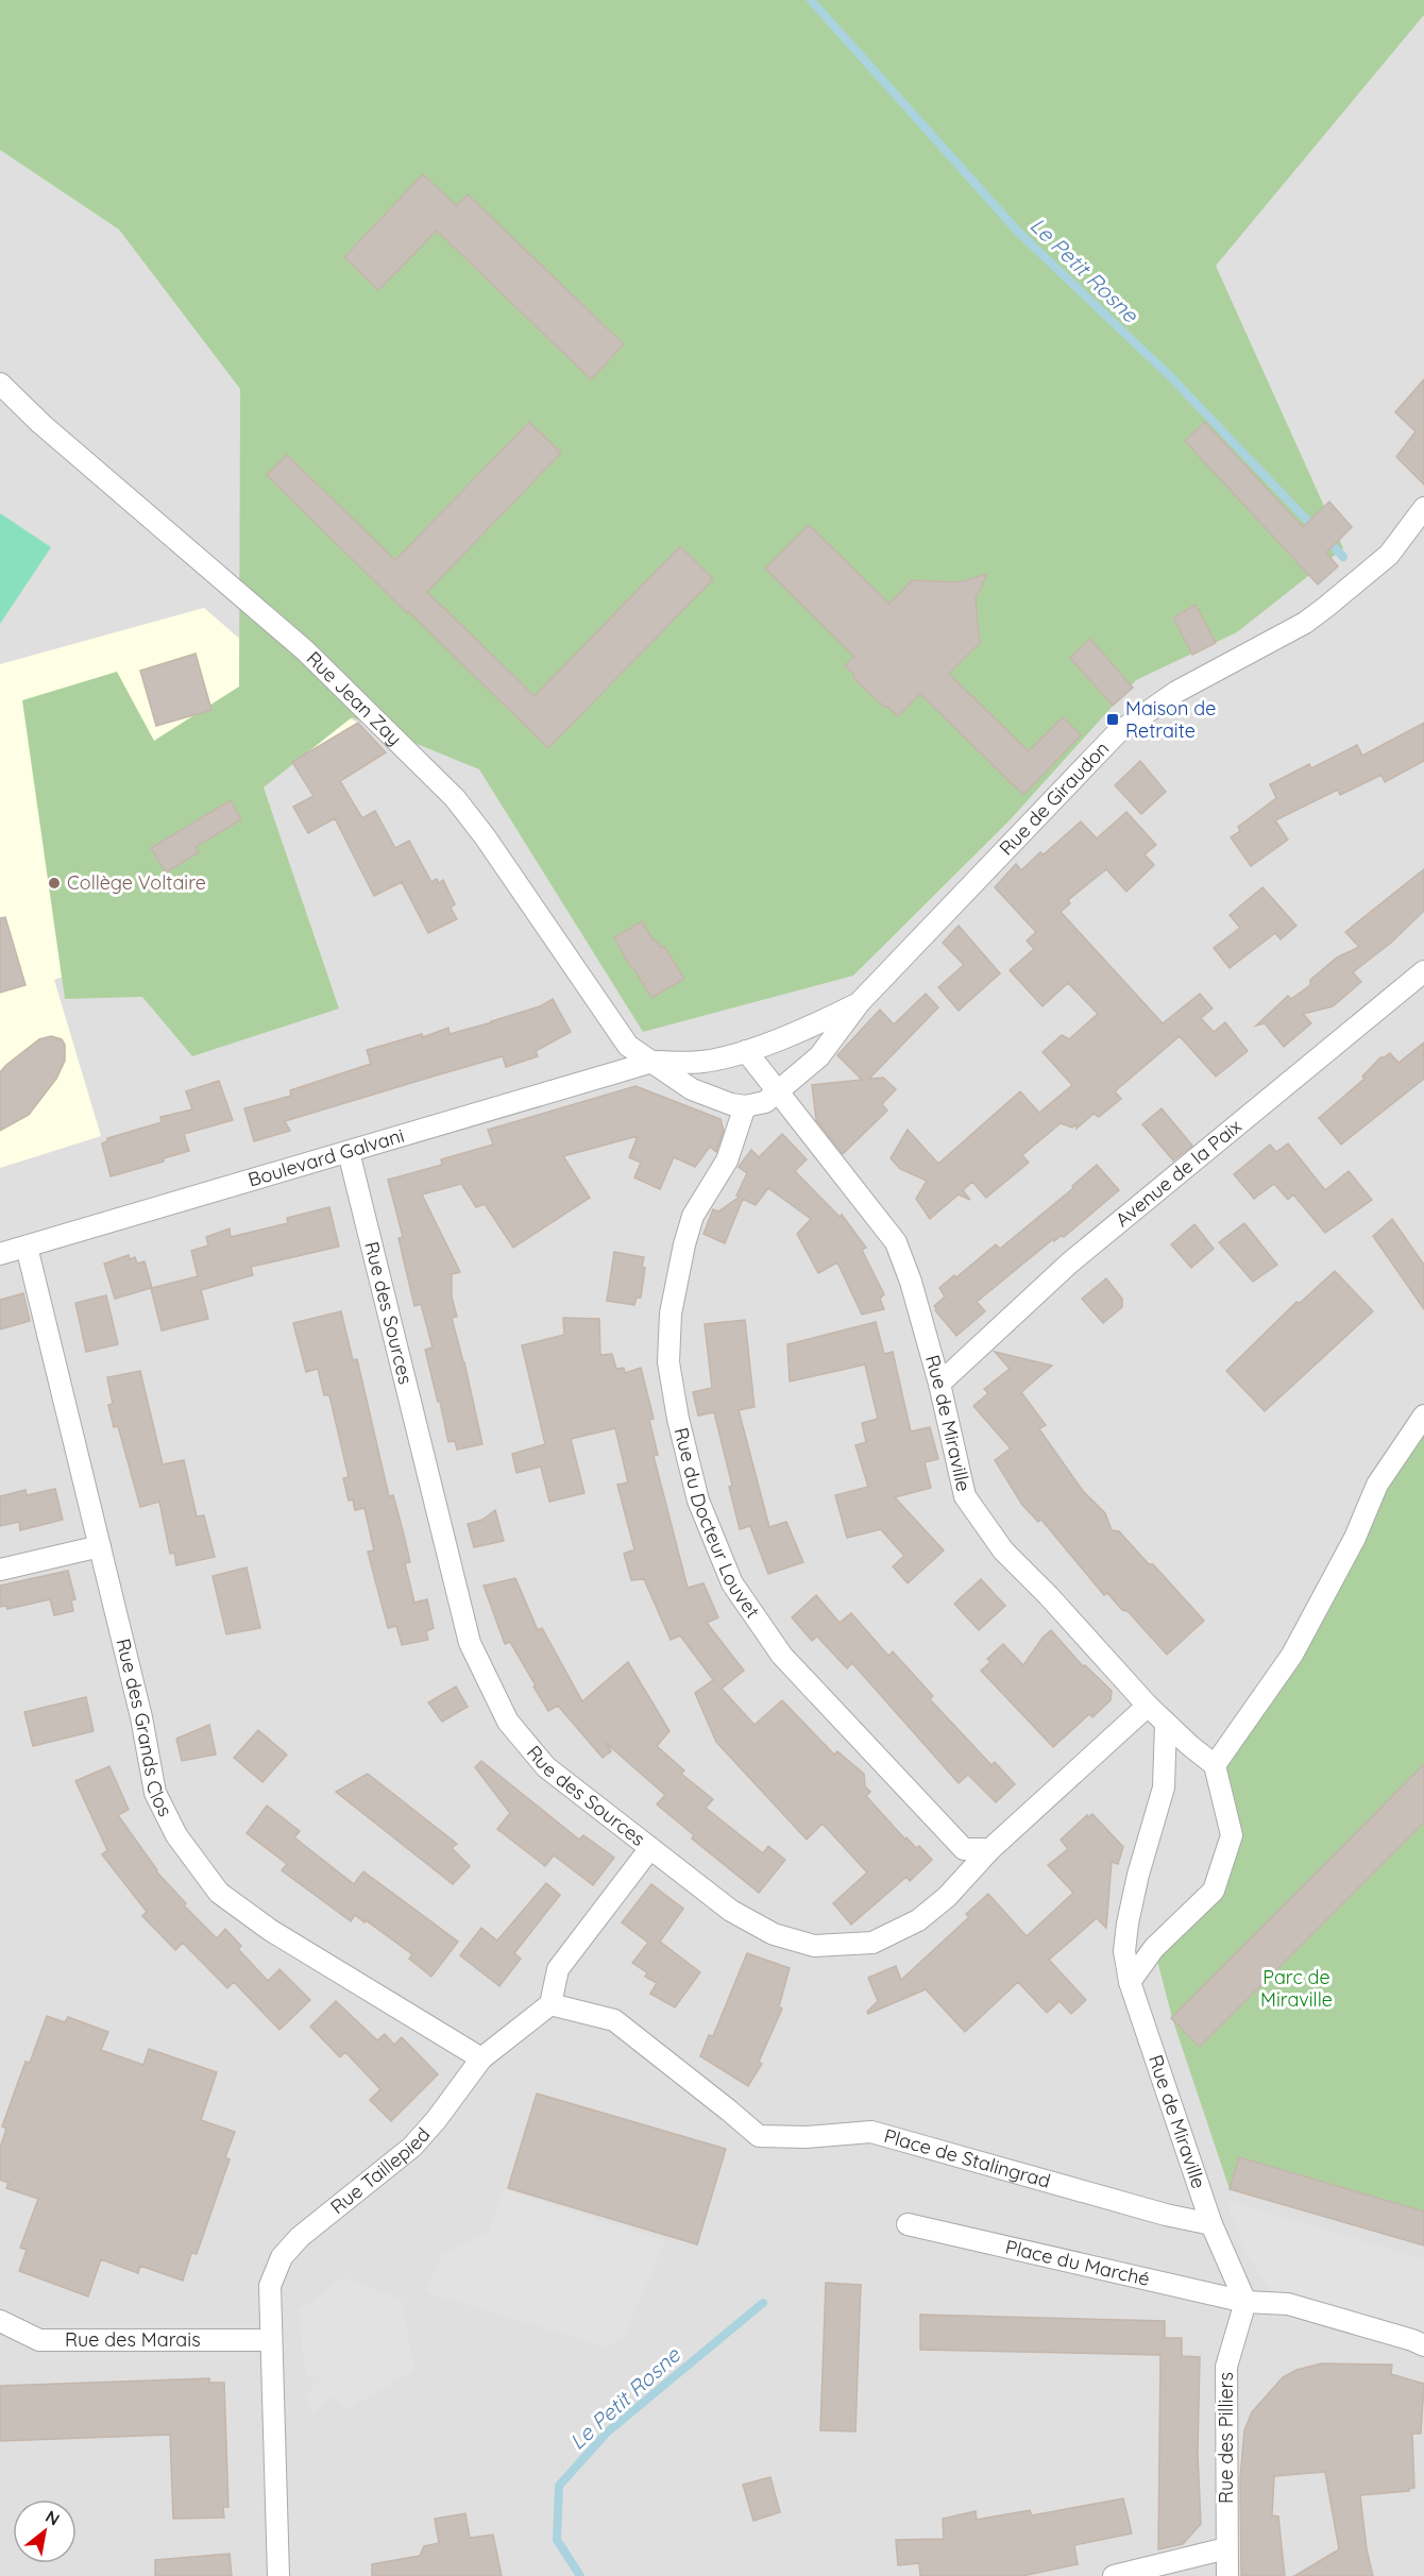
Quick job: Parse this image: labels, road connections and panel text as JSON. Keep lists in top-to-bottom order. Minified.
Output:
{"streets":{"street":["Rue Jean Zay","Rue de Giraudon","Boulevard Galvani","Avenue de la Paix","Rue des Sources","Rue de Miraville","Rue du Docteur Louvet","Rue des Grands Clos","Place de Stalingrad","Rue Taillepied","Place du Marché","Rue des Marais","Rue des Pilliers"]},"crossings":[["Rue Jean Zay","Rue de Giraudon"],["Rue Jean Zay","Boulevard Galvani"],["Rue de Giraudon","Boulevard Galvani"],["Rue de Giraudon","Rue de Miraville"],["Boulevard Galvani","Rue des Sources"],["Boulevard Galvani","Rue des Grands Clos"],["Avenue de la Paix","Rue de Miraville"],["Rue des Sources","Rue de Miraville"],["Rue des Sources","Rue du Docteur Louvet"],["Rue de Miraville","Place de Stalingrad"],["Rue de Miraville","Place du Marché"],["Rue de Miraville","Rue des Pilliers"],["Rue des Grands Clos","Rue Taillepied"],["Place de Stalingrad","Rue Taillepied"],["Rue Taillepied","Rue des Marais"],["Place du Marché","Rue des Pilliers"]],"water":["Le Petit Rosne"],"parks":["Parc de Miraville"],"places":{"transit":["Maison de Retraite"],"other":["Collège Voltaire"]},"north":"top right"}
